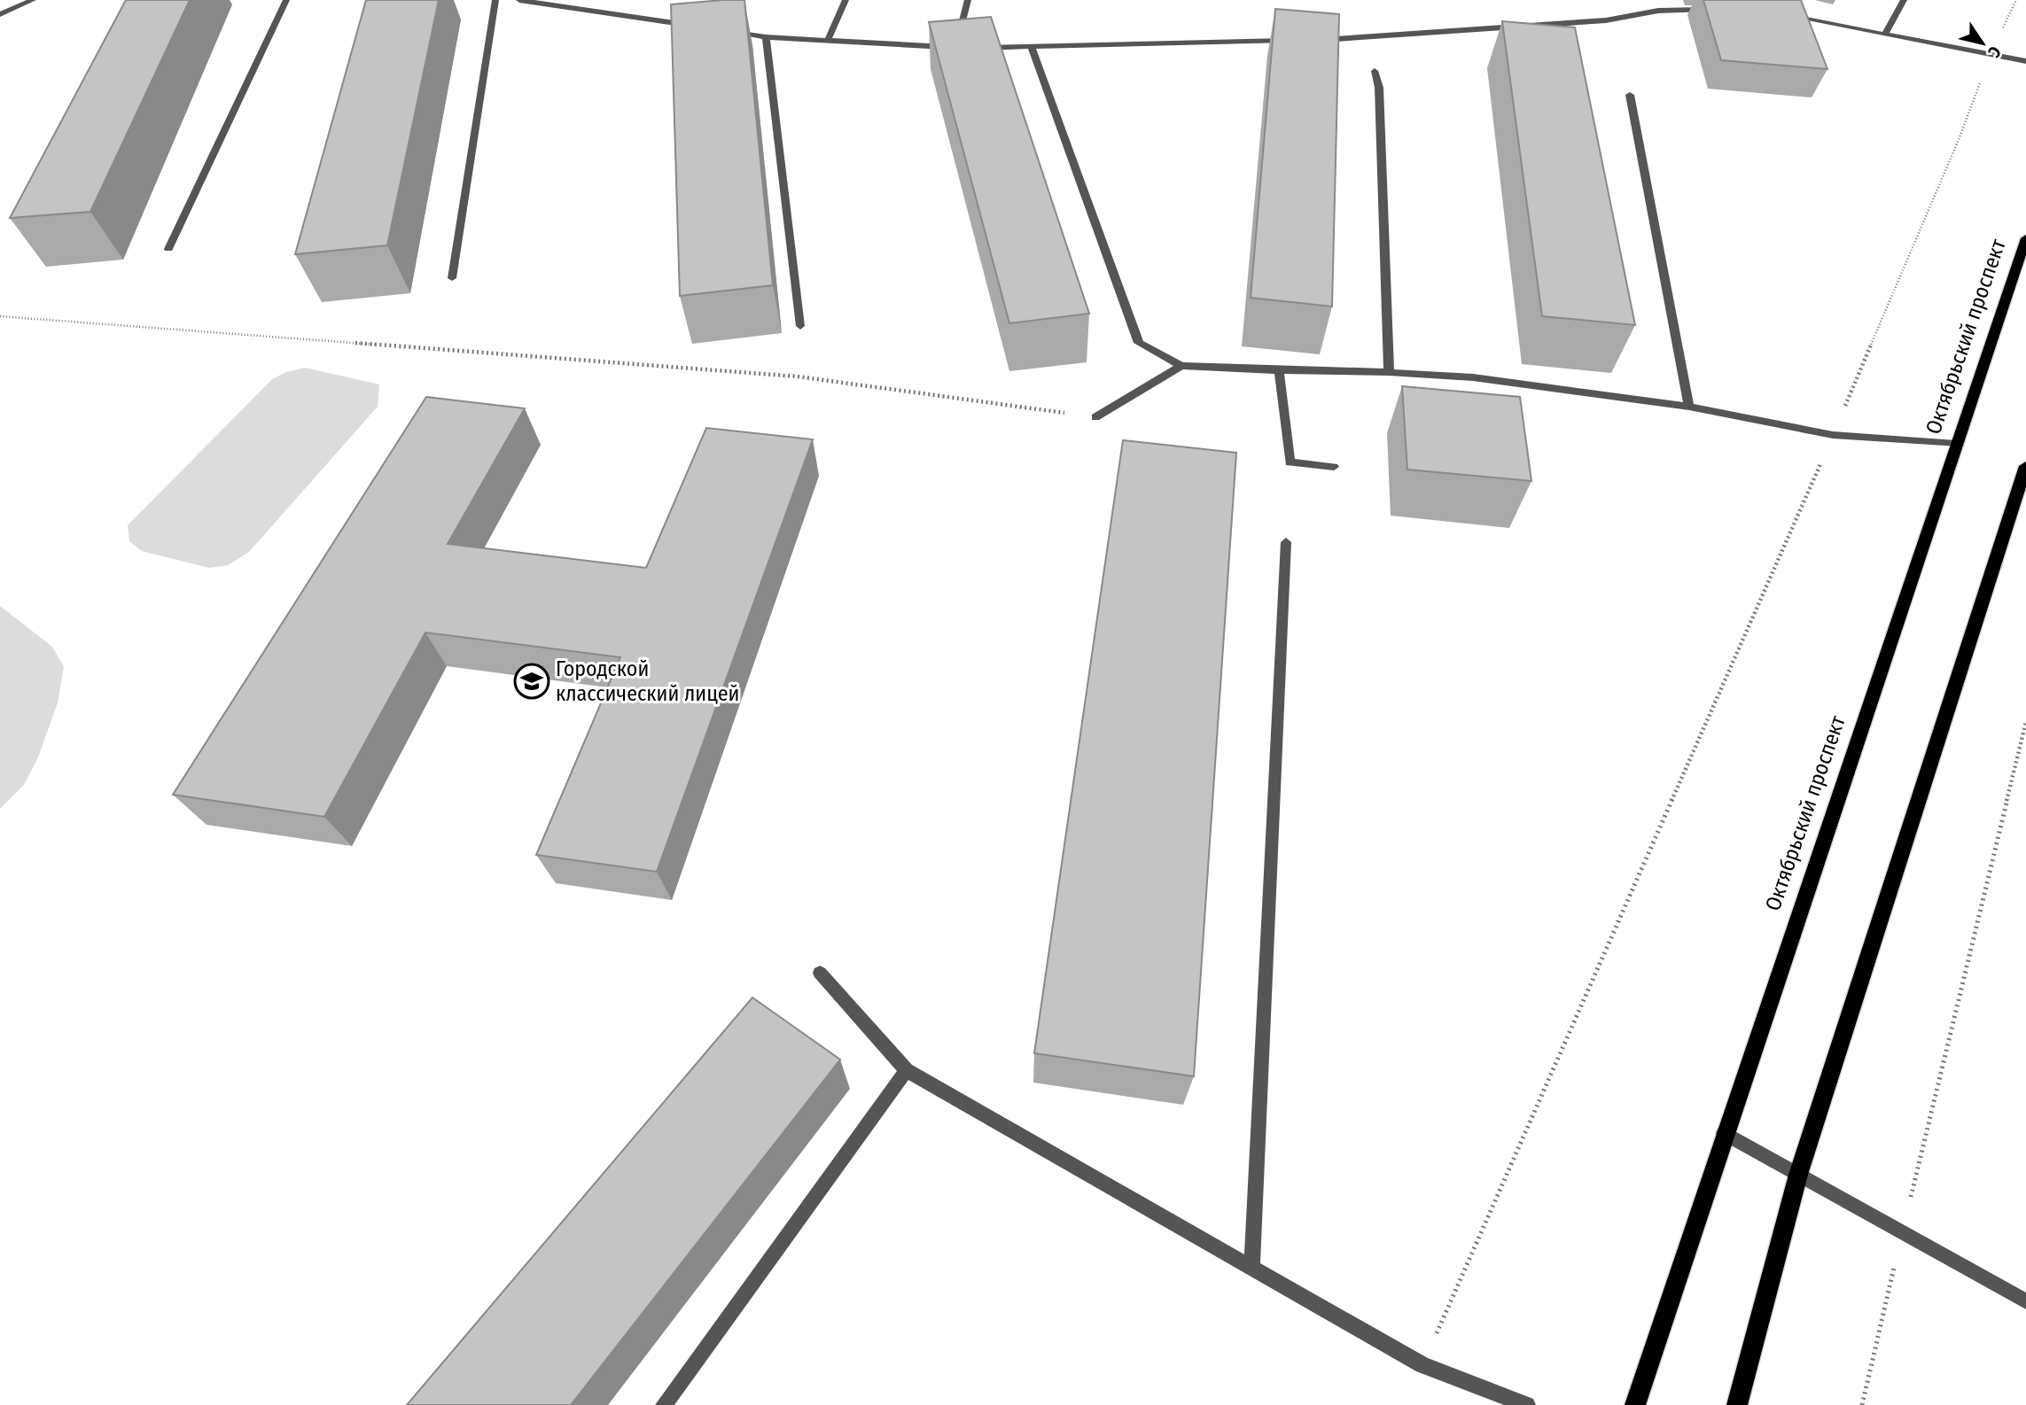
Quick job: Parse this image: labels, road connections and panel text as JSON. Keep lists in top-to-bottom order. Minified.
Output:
{"streets":{"main road":["Октябрьский проспект"]},"places":{"school or university":["Городской классический лицей"]},"north":"bottom right"}
